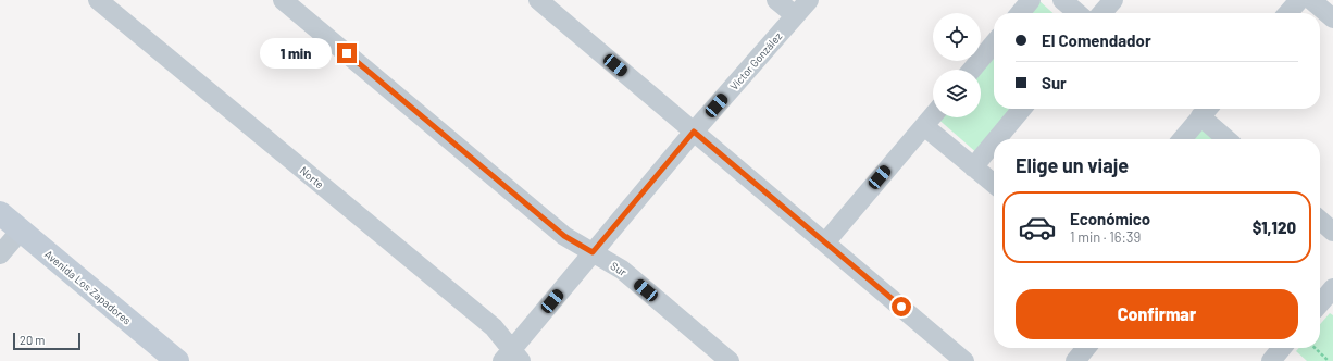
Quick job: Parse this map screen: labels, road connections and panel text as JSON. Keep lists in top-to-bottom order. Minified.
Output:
{"streets":{"main road":["Avenida Los Zapadores"],"street":["Víctor González","Norte","Sur"]},"crossings":[["Víctor González","Norte"],["Víctor González","Sur"]],"scale_bar":"20 m","page":{"banner":["El Comendador","Sur"],"bubble":"1 min","heading":"Elige un viaje","list":[{"name":"Económico","note":"1 min · 16:39","value":"$1,120"}],"buttons":"Confirmar","scale":"20 m"}}
